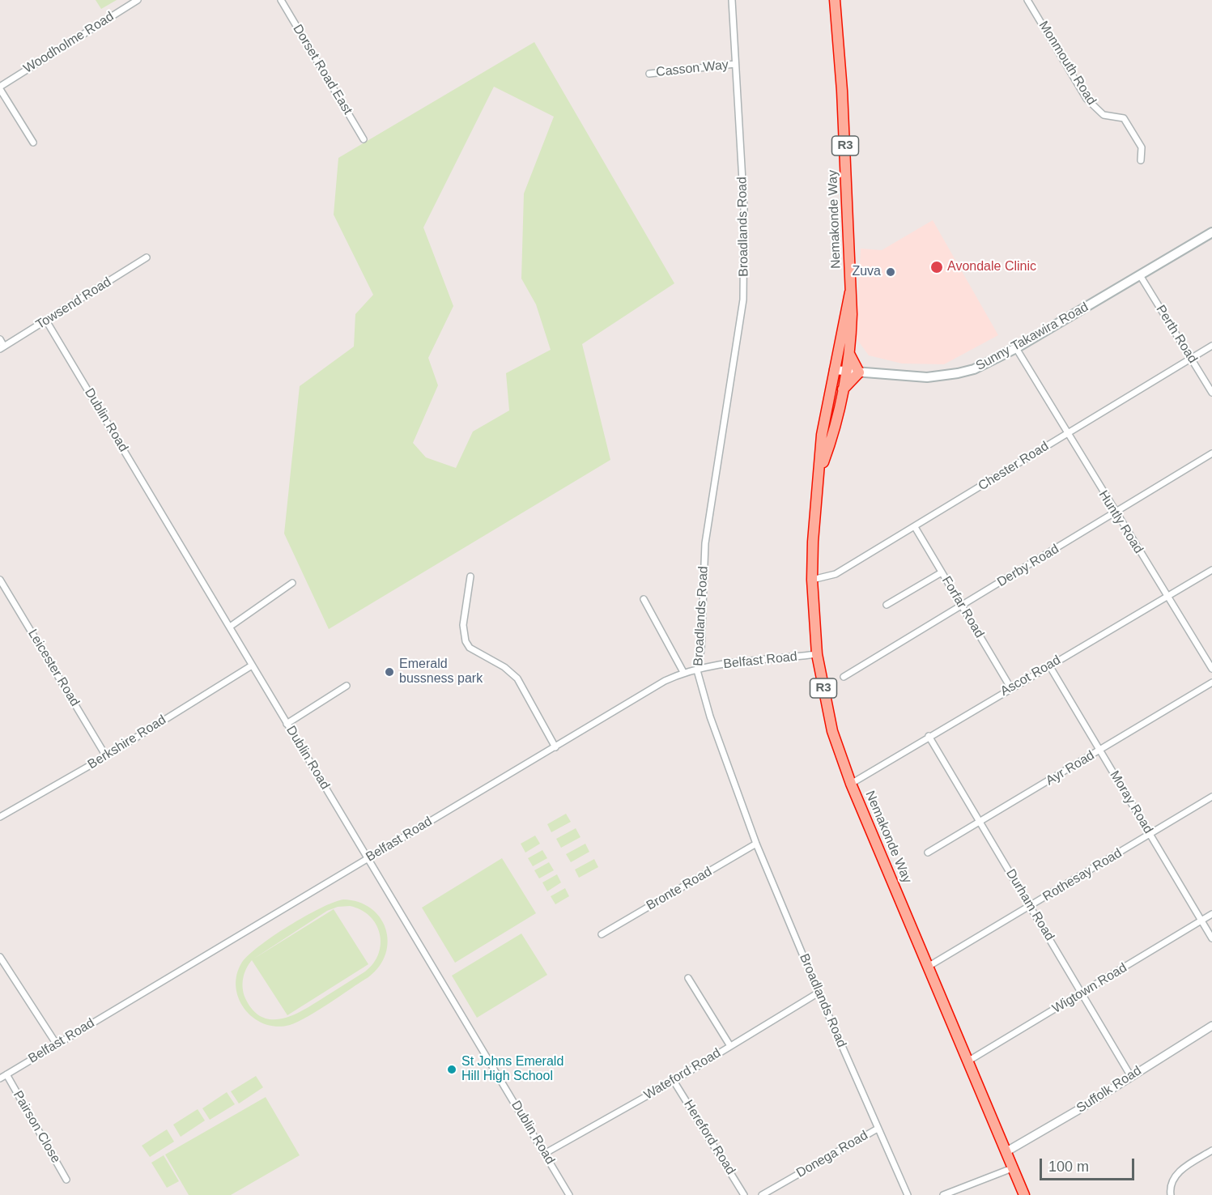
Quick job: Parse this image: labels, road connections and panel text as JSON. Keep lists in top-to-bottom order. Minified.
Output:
{"streets":{"highway":["R3","Nemakonde Way"],"main road":["Sunny Takawira Road"],"street":["Woodholme Road","Monmouth Road","Casson Way","Dorset Road East","Broadlands Road","Towsend Road","Perth Road","Dublin Road","Chester Road","Huntly Road","Derby Road","Forfar Road","Belfast Road","Leicester Road","Ascot Road","Berkshire Road","Ayr Road","Moray Road","Rothesay Road","Bronte Road","Durham Road","Wigtown Road","Wateford Road","Suffolk Road","Pairson Close","Hereford Road","Donega Road"]},"crossings":[["Casson Way","Broadlands Road"],["Nemakonde Way","Sunny Takawira Road"],["Nemakonde Way","Chester Road"],["Nemakonde Way","Belfast Road"],["Nemakonde Way","Ascot Road"],["Nemakonde Way","Rothesay Road"],["Nemakonde Way","Wigtown Road"],["Nemakonde Way","Suffolk Road"],["Broadlands Road","Belfast Road"],["Broadlands Road","Bronte Road"],["Broadlands Road","Wateford Road"],["Broadlands Road","Donega Road"],["Towsend Road","Dublin Road"],["Perth Road","Sunny Takawira Road"],["Perth Road","Chester Road"],["Sunny Takawira Road","Huntly Road"],["Dublin Road","Belfast Road"],["Dublin Road","Berkshire Road"],["Dublin Road","Wateford Road"],["Chester Road","Huntly Road"],["Chester Road","Forfar Road"],["Huntly Road","Derby Road"],["Huntly Road","Ascot Road"],["Derby Road","Forfar Road"],["Forfar Road","Ascot Road"],["Belfast Road","Pairson Close"],["Leicester Road","Berkshire Road"],["Ascot Road","Moray Road"],["Ascot Road","Durham Road"],["Ayr Road","Moray Road"],["Ayr Road","Durham Road"],["Moray Road","Rothesay Road"],["Moray Road","Wigtown Road"],["Rothesay Road","Durham Road"],["Durham Road","Wigtown Road"],["Durham Road","Suffolk Road"],["Wateford Road","Hereford Road"]],"places":["Avondale Clinic","Zuva","Emerald bussness park","St Johns Emerald Hill High School"],"scale_bar":"100 m"}
